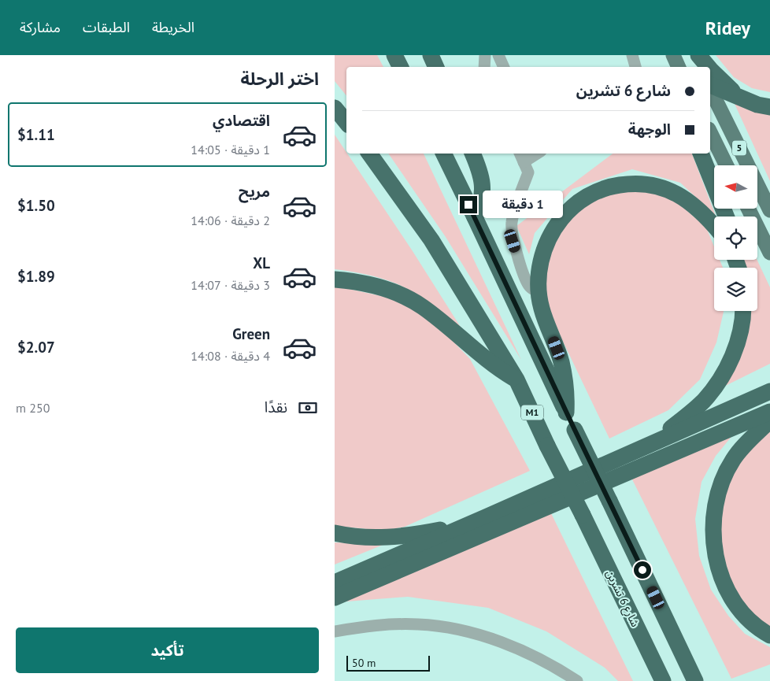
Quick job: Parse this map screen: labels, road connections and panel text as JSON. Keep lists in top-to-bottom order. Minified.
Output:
{"streets":{"highway":["M1","شارع 6 تشرين"],"main road":["5"]},"scale_bar":"50 m","north":"left","page":{"header":"Ridey","nav":["الخريطة","الطبقات","مشاركة"],"heading":"اختر الرحلة","banner":["شارع 6 تشرين","الوجهة"],"list":[{"name":"اقتصادي","note":"1 دقيقة · 14:05","value":"$1.11"},{"name":"مريح","note":"2 دقيقة · 14:06","value":"$1.50"},{"name":"XL","note":"3 دقيقة · 14:07","value":"$1.89"},{"name":"Green","note":"4 دقيقة · 14:08","value":"$2.07"}],"bubble":"1 دقيقة","pay":["نقدًا","250 m"],"buttons":"تأكيد","scale":"50 m"}}
